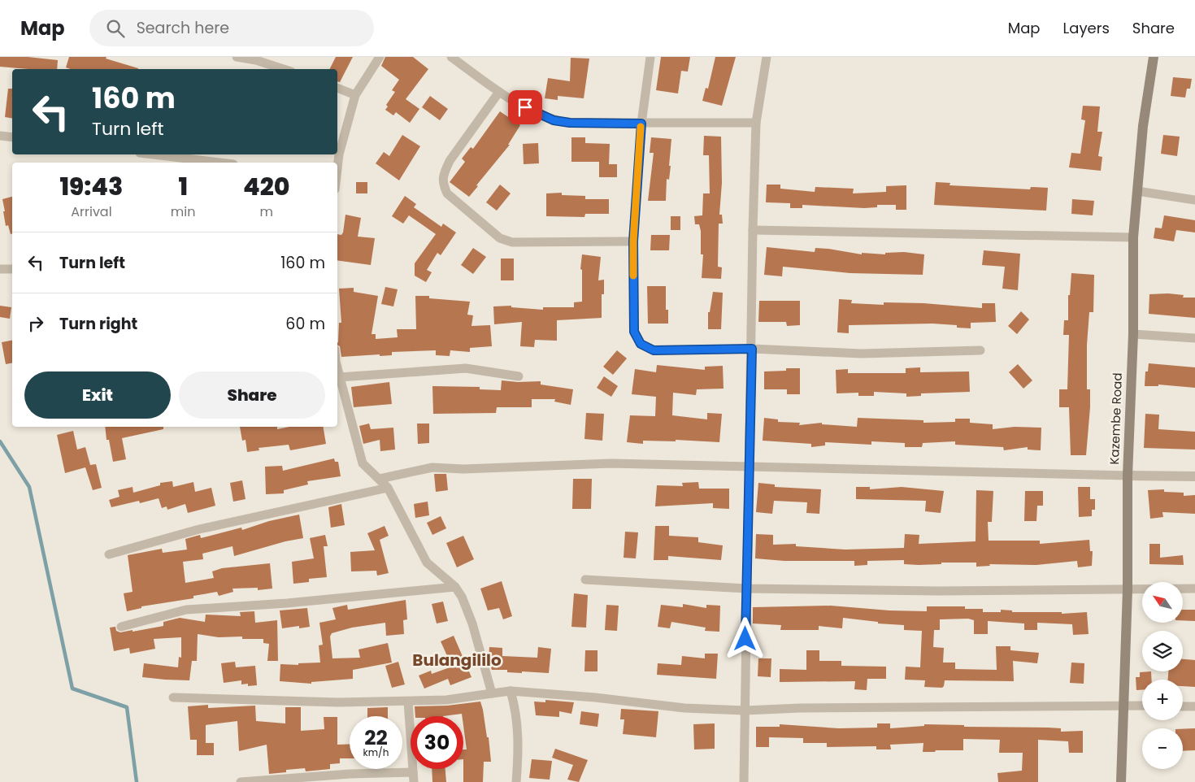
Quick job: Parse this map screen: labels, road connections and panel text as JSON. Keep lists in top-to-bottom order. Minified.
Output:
{"streets":{"main road":["Kazembe Road"]},"districts":["Bulangililo"],"north":"top left","page":{"header":"Map","search":"Search here","nav":["Map","Layers","Share"],"turn":["160 m","Turn left"],"eta":["19:43","Arrival","1","min","420","m"],"list":[{"name":"Turn left","value":"160 m"},{"name":"Turn right","value":"60 m"}],"buttons":["Exit","Share"],"map_buttons":["+","−"],"speed":"22 km/h","limit":"30"}}
